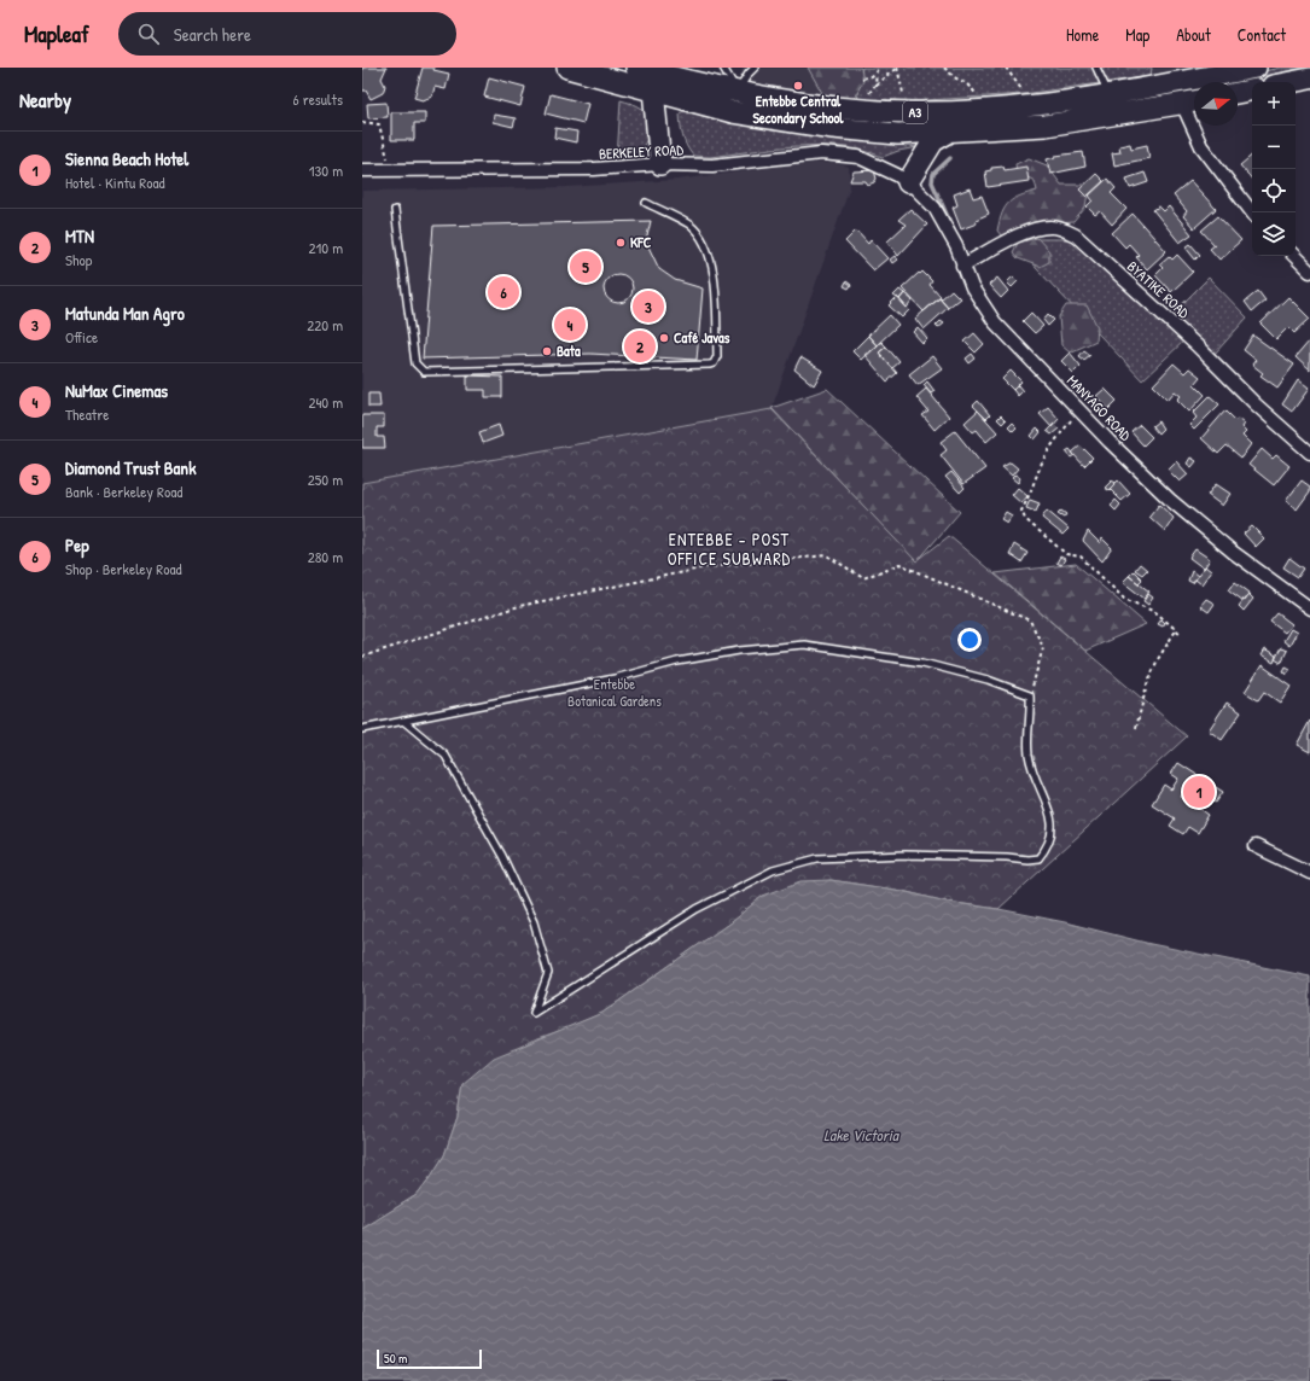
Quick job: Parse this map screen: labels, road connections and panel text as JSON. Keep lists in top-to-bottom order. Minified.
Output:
{"streets":{"highway":["A3"],"street":["BERKELEY ROAD","BYATIKE ROAD","MANYAGO ROAD"]},"crossings":[["BERKELEY ROAD","MANYAGO ROAD"],["BYATIKE ROAD","MANYAGO ROAD"]],"districts":["ENTEBBE - POST OFFICE SUBWARD"],"water":["Lake Victoria"],"parks":["Entebbe Botanical Gardens"],"places":["Entebbe Central Secondary School","KFC","Café Javas","Bata"],"scale_bar":"50 m","north":"right","page":{"header":"Mapleaf","search":"Search here","nav":["Home","Map","About","Contact"],"heading":["Nearby","6 results"],"map_buttons":["+","−"],"list":[{"mark":"1","name":"Sienna Beach Hotel","note":"Hotel · Kintu Road","value":"130 m"},{"mark":"2","name":"MTN","note":"Shop","value":"210 m"},{"mark":"3","name":"Matunda Man Agro","note":"Office","value":"220 m"},{"mark":"4","name":"NuMax Cinemas","note":"Theatre","value":"240 m"},{"mark":"5","name":"Diamond Trust Bank","note":"Bank · Berkeley Road","value":"250 m"},{"mark":"6","name":"Pep","note":"Shop · Berkeley Road","value":"280 m"}],"pins":["5","6","3","4","2","1"],"scale":"50 m"}}
